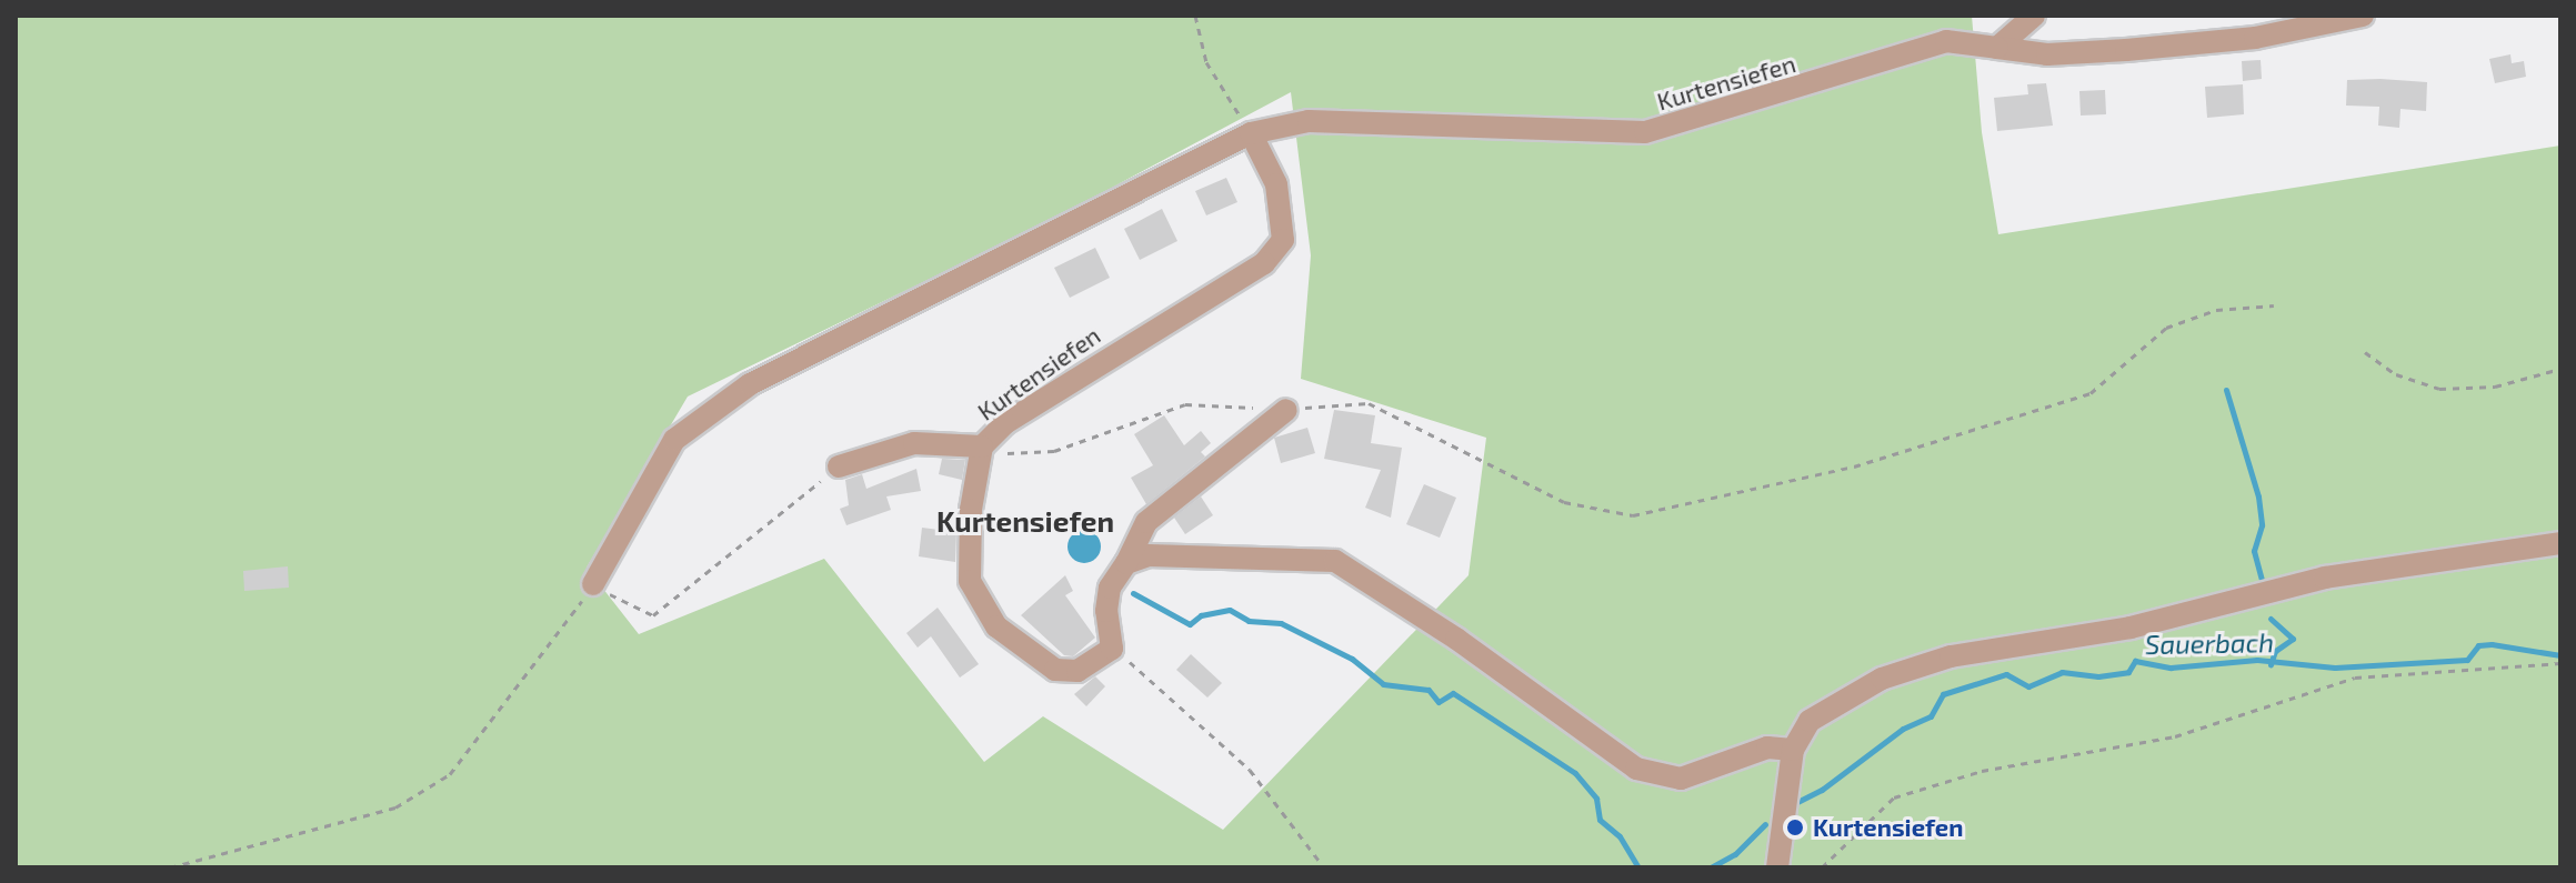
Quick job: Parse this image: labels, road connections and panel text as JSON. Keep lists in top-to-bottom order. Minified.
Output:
{"streets":{"street":["Kurtensiefen"]},"districts":["Kurtensiefen"],"water":["Sauerbach"],"places":["Kurtensiefen"]}
